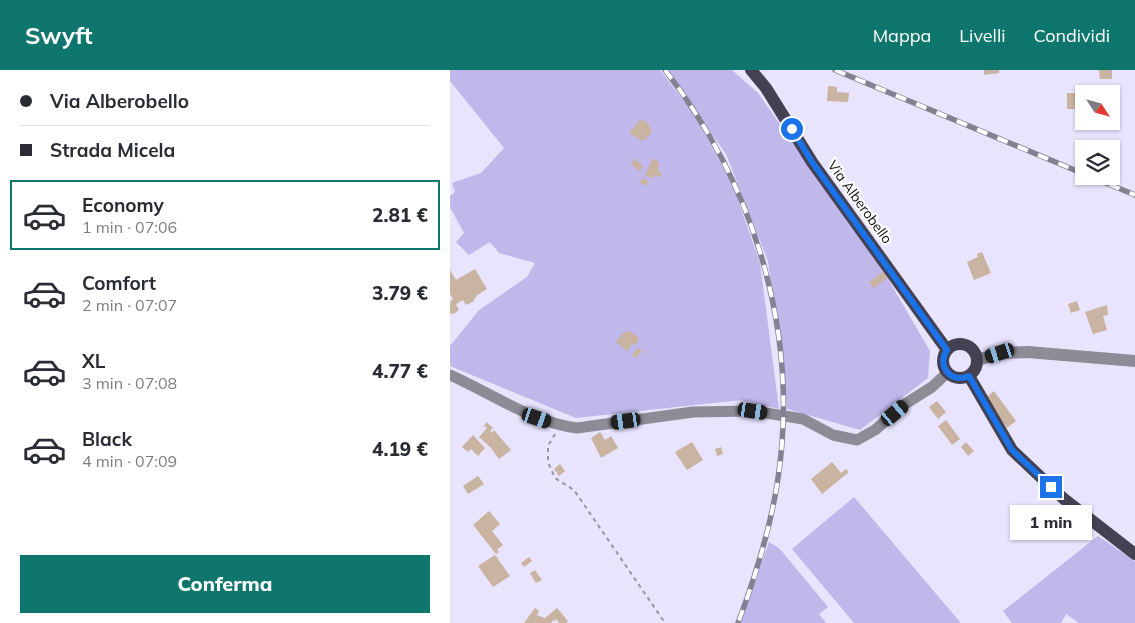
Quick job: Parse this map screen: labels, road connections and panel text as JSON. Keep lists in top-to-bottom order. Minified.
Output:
{"streets":{"main road":["Via Alberobello"]},"north":"bottom right","page":{"header":"Swyft","nav":["Mappa","Livelli","Condividi"],"banner":["Via Alberobello","Strada Micela"],"list":[{"name":"Economy","note":"1 min · 07:06","value":"2.81 €"},{"name":"Comfort","note":"2 min · 07:07","value":"3.79 €"},{"name":"XL","note":"3 min · 07:08","value":"4.77 €"},{"name":"Black","note":"4 min · 07:09","value":"4.19 €"}],"bubble":"1 min","buttons":"Conferma"}}
